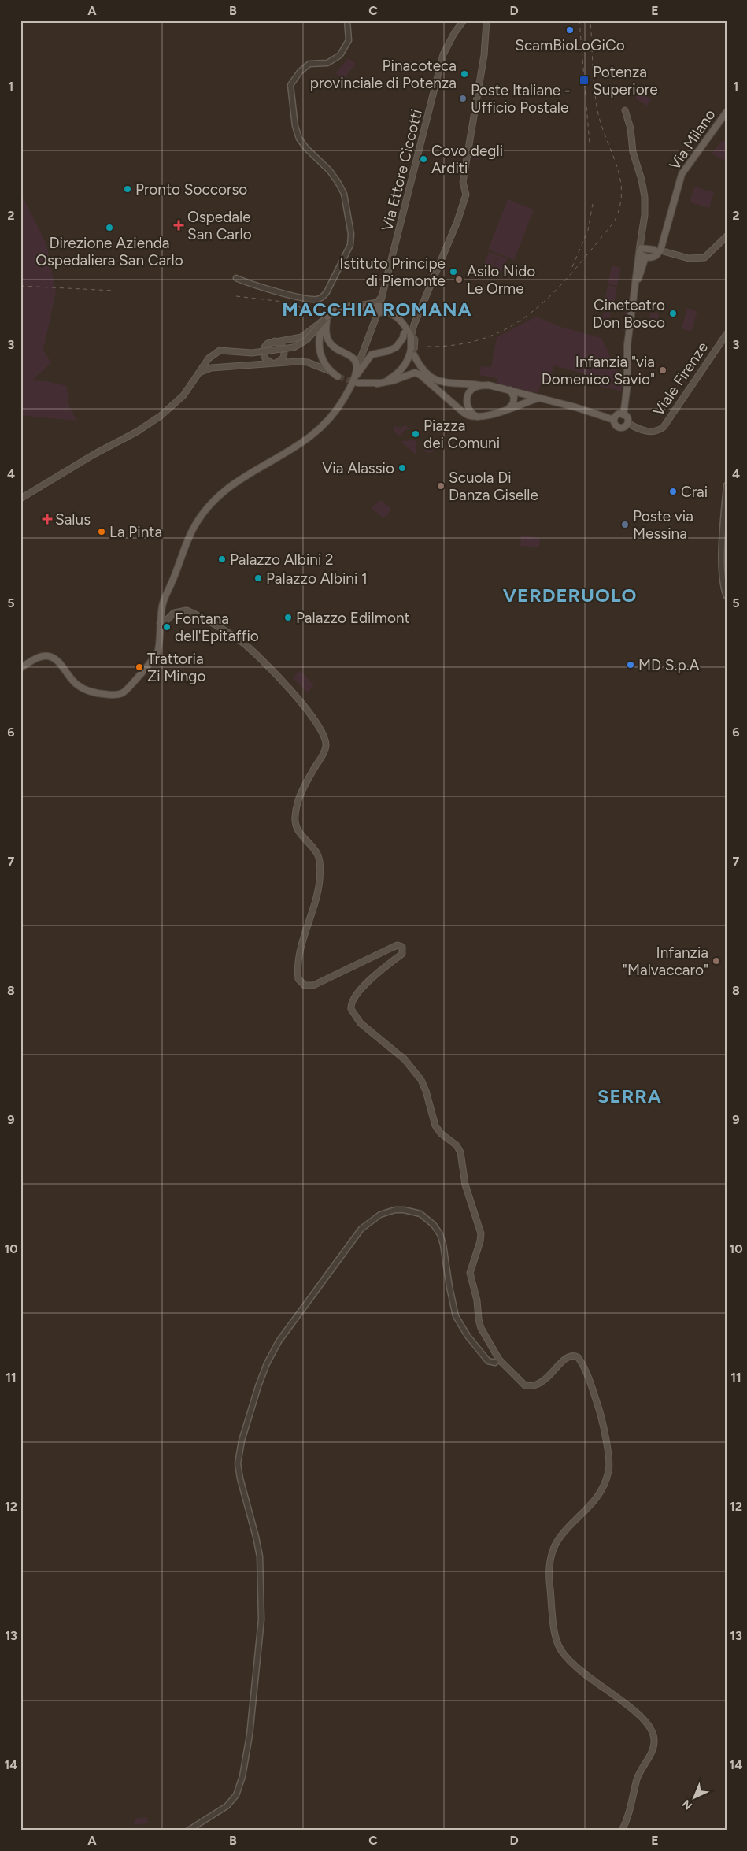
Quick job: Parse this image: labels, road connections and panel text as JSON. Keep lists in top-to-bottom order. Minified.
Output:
{"streets":{"main road":["Via Milano","Via Ettore Ciccotti","Viale Firenze"]},"districts":["MACCHIA ROMANA","VERDERUOLO","SERRA"],"places":{"other":["ScamBioLoGiCo","Pinacoteca provinciale di Potenza","Poste Italiane - Ufficio Postale","Covo degli Arditi","Pronto Soccorso","Direzione Azienda Ospedaliera San Carlo","Istituto Principe di Piemonte","Asilo Nido Le Orme","Cineteatro Don Bosco","Infanzia \"via Domenico Savio\"","Piazza dei Comuni","Via Alassio","Scuola Di Danza Giselle","Crai","Poste via Messina","La Pinta","Palazzo Albini 2","Palazzo Albini 1","Palazzo Edilmont","Fontana dell'Epitaffio","MD S.p.A","Trattoria Zi Mingo","Infanzia \"Malvaccaro\""],"transit":["Potenza Superiore"],"health":["Ospedale San Carlo","Salus"]},"north":"bottom left","grid":{"columns":["A","B","C","D","E"],"rows":["1","2","3","4","5","6","7","8","9","10","11","12","13","14"]}}
